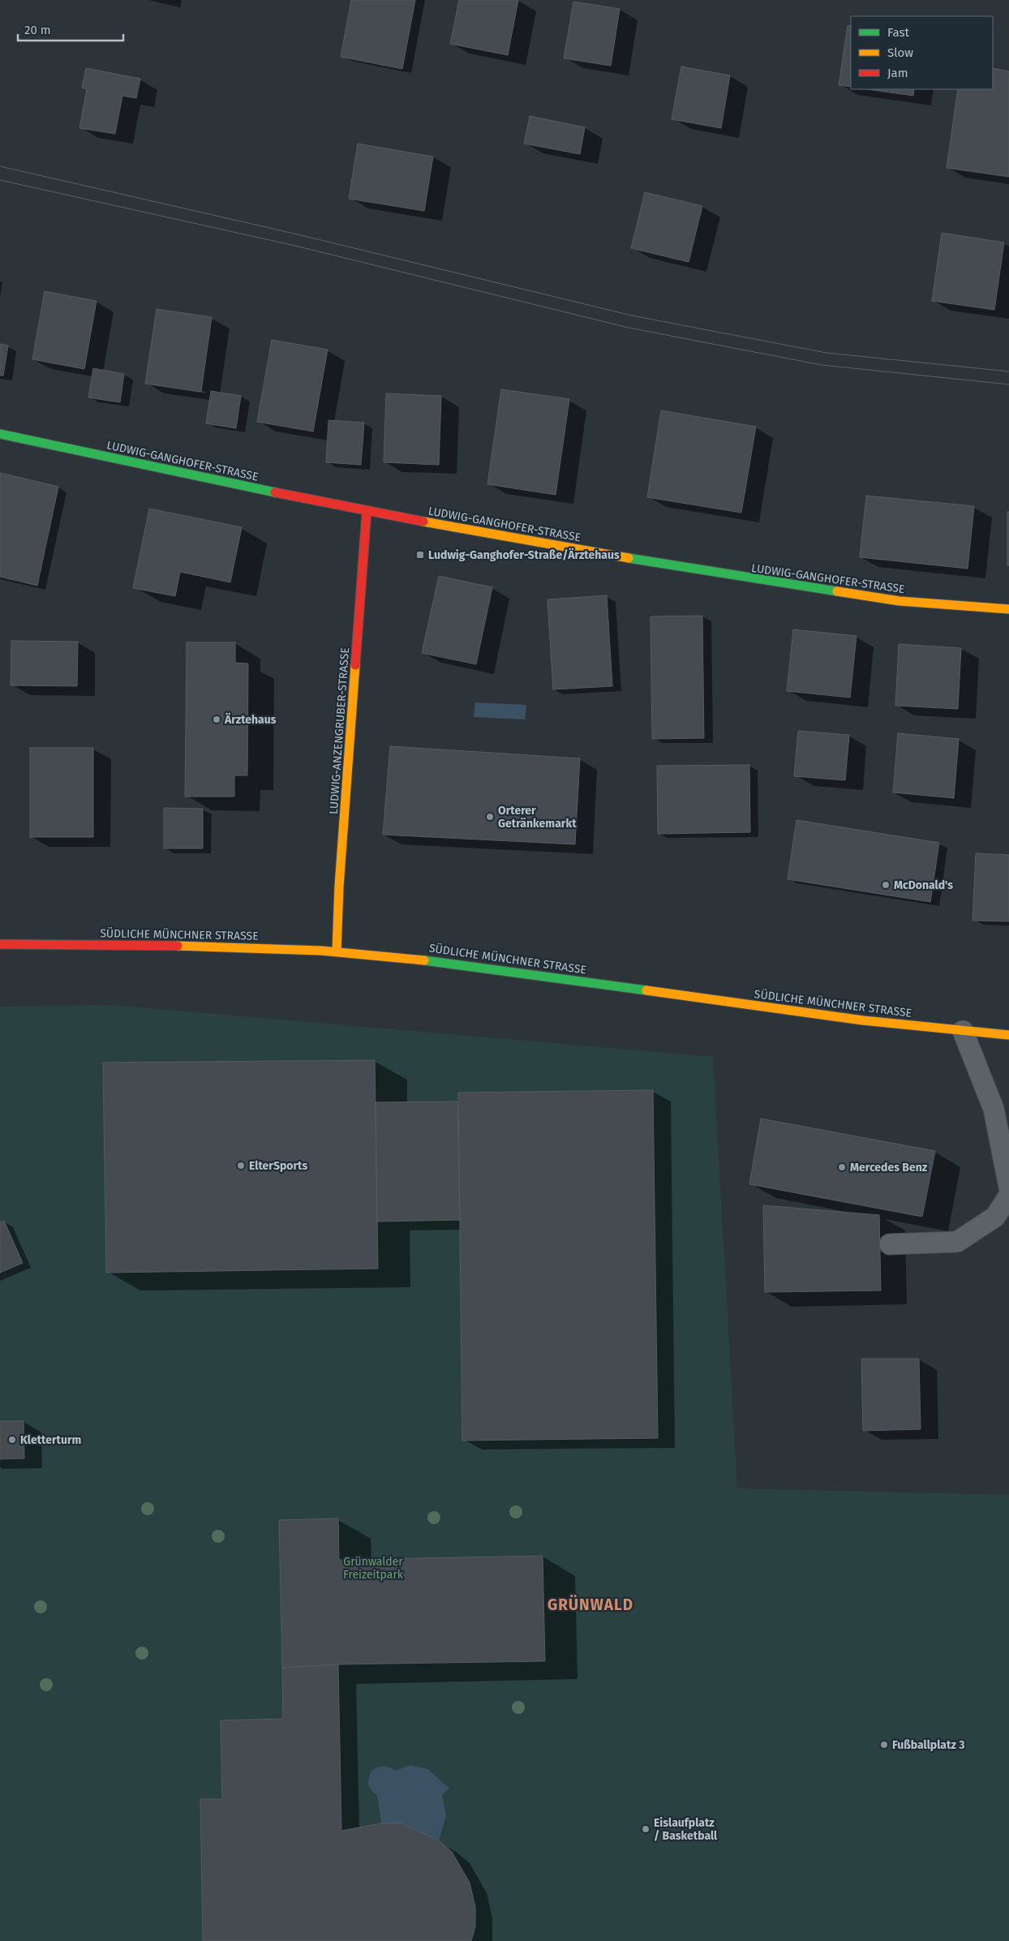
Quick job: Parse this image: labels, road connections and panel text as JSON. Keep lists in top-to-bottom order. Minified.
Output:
{"streets":{"street":["LUDWIG-GANGHOFER-STRASSE","LUDWIG-ANZENGRUBER-STRASSE","SÜDLICHE MÜNCHNER STRASSE"]},"crossings":[["LUDWIG-GANGHOFER-STRASSE","LUDWIG-ANZENGRUBER-STRASSE"],["LUDWIG-ANZENGRUBER-STRASSE","SÜDLICHE MÜNCHNER STRASSE"]],"districts":["GRÜNWALD"],"parks":["Grünwalder Freizeitpark"],"places":{"transit":["Ludwig-Ganghofer-Straße/Ärztehaus"],"other":["Ärztehaus","Orterer Getränkemarkt","McDonald's","ElterSports","Mercedes Benz","Kletterturm","Fußballplatz 3","Eislaufplatz / Basketball"]},"legend":["Fast","Slow","Jam"],"scale_bar":"20 m"}
